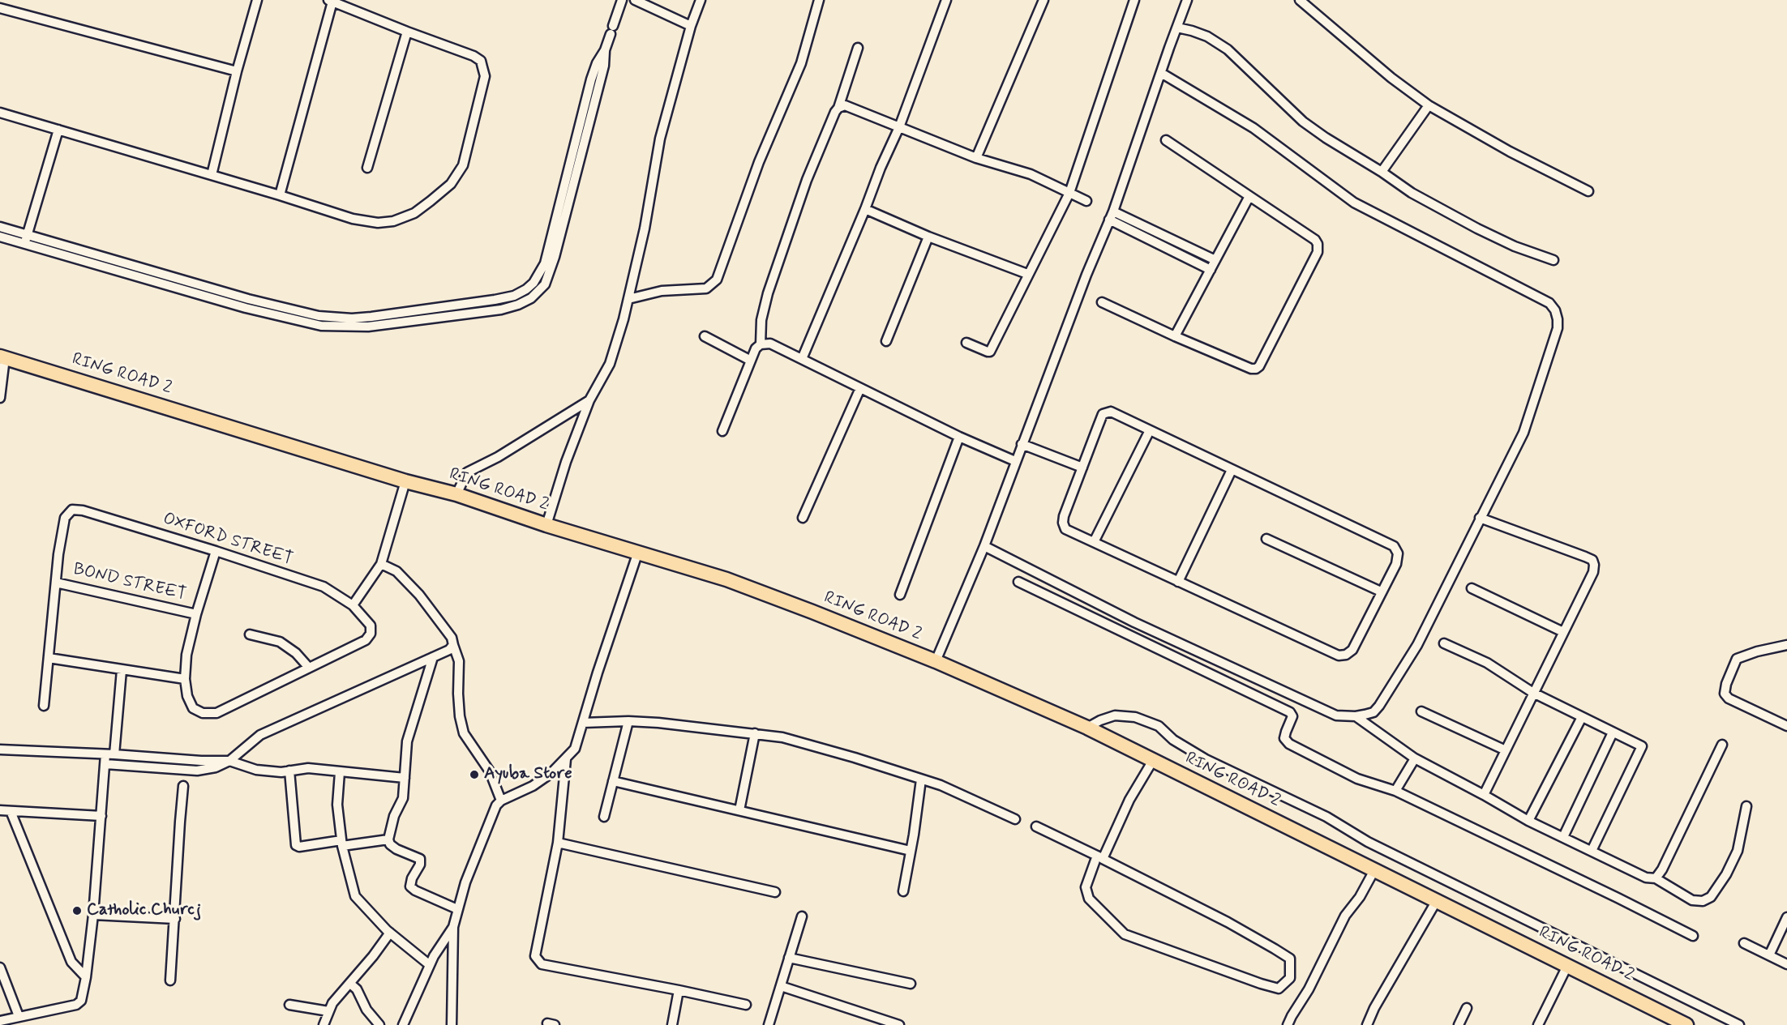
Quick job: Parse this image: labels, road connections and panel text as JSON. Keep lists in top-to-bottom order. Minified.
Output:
{"streets":{"main road":["RING ROAD 2"],"street":["OXFORD STREET","BOND STREET"]},"crossings":[["OXFORD STREET","BOND STREET"]],"places":["Ayuba Store","Catholic Churcj"]}
